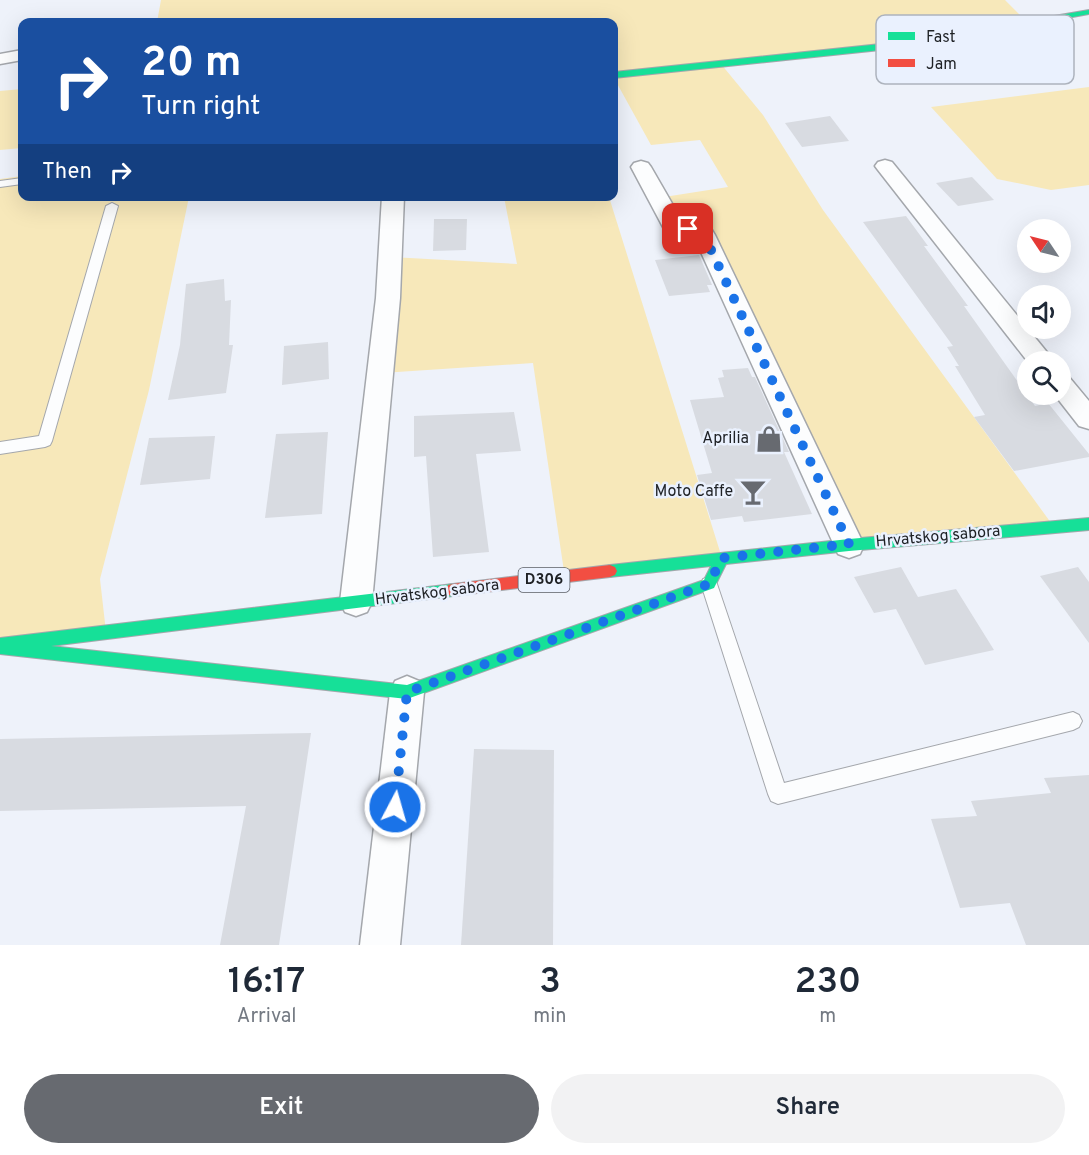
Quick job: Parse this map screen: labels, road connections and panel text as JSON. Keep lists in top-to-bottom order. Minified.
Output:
{"streets":{"street":["Hrvatskog sabora","D306"]},"places":{"shop":["Aprilia"],"bar":["Moto Caffe"]},"legend":["Fast","Jam"],"north":"top left","page":{"turn":["20 m","Turn right"],"then":"Then","eta":["16:17","Arrival","3","min","230","m"],"buttons":["Exit","Share"]}}
